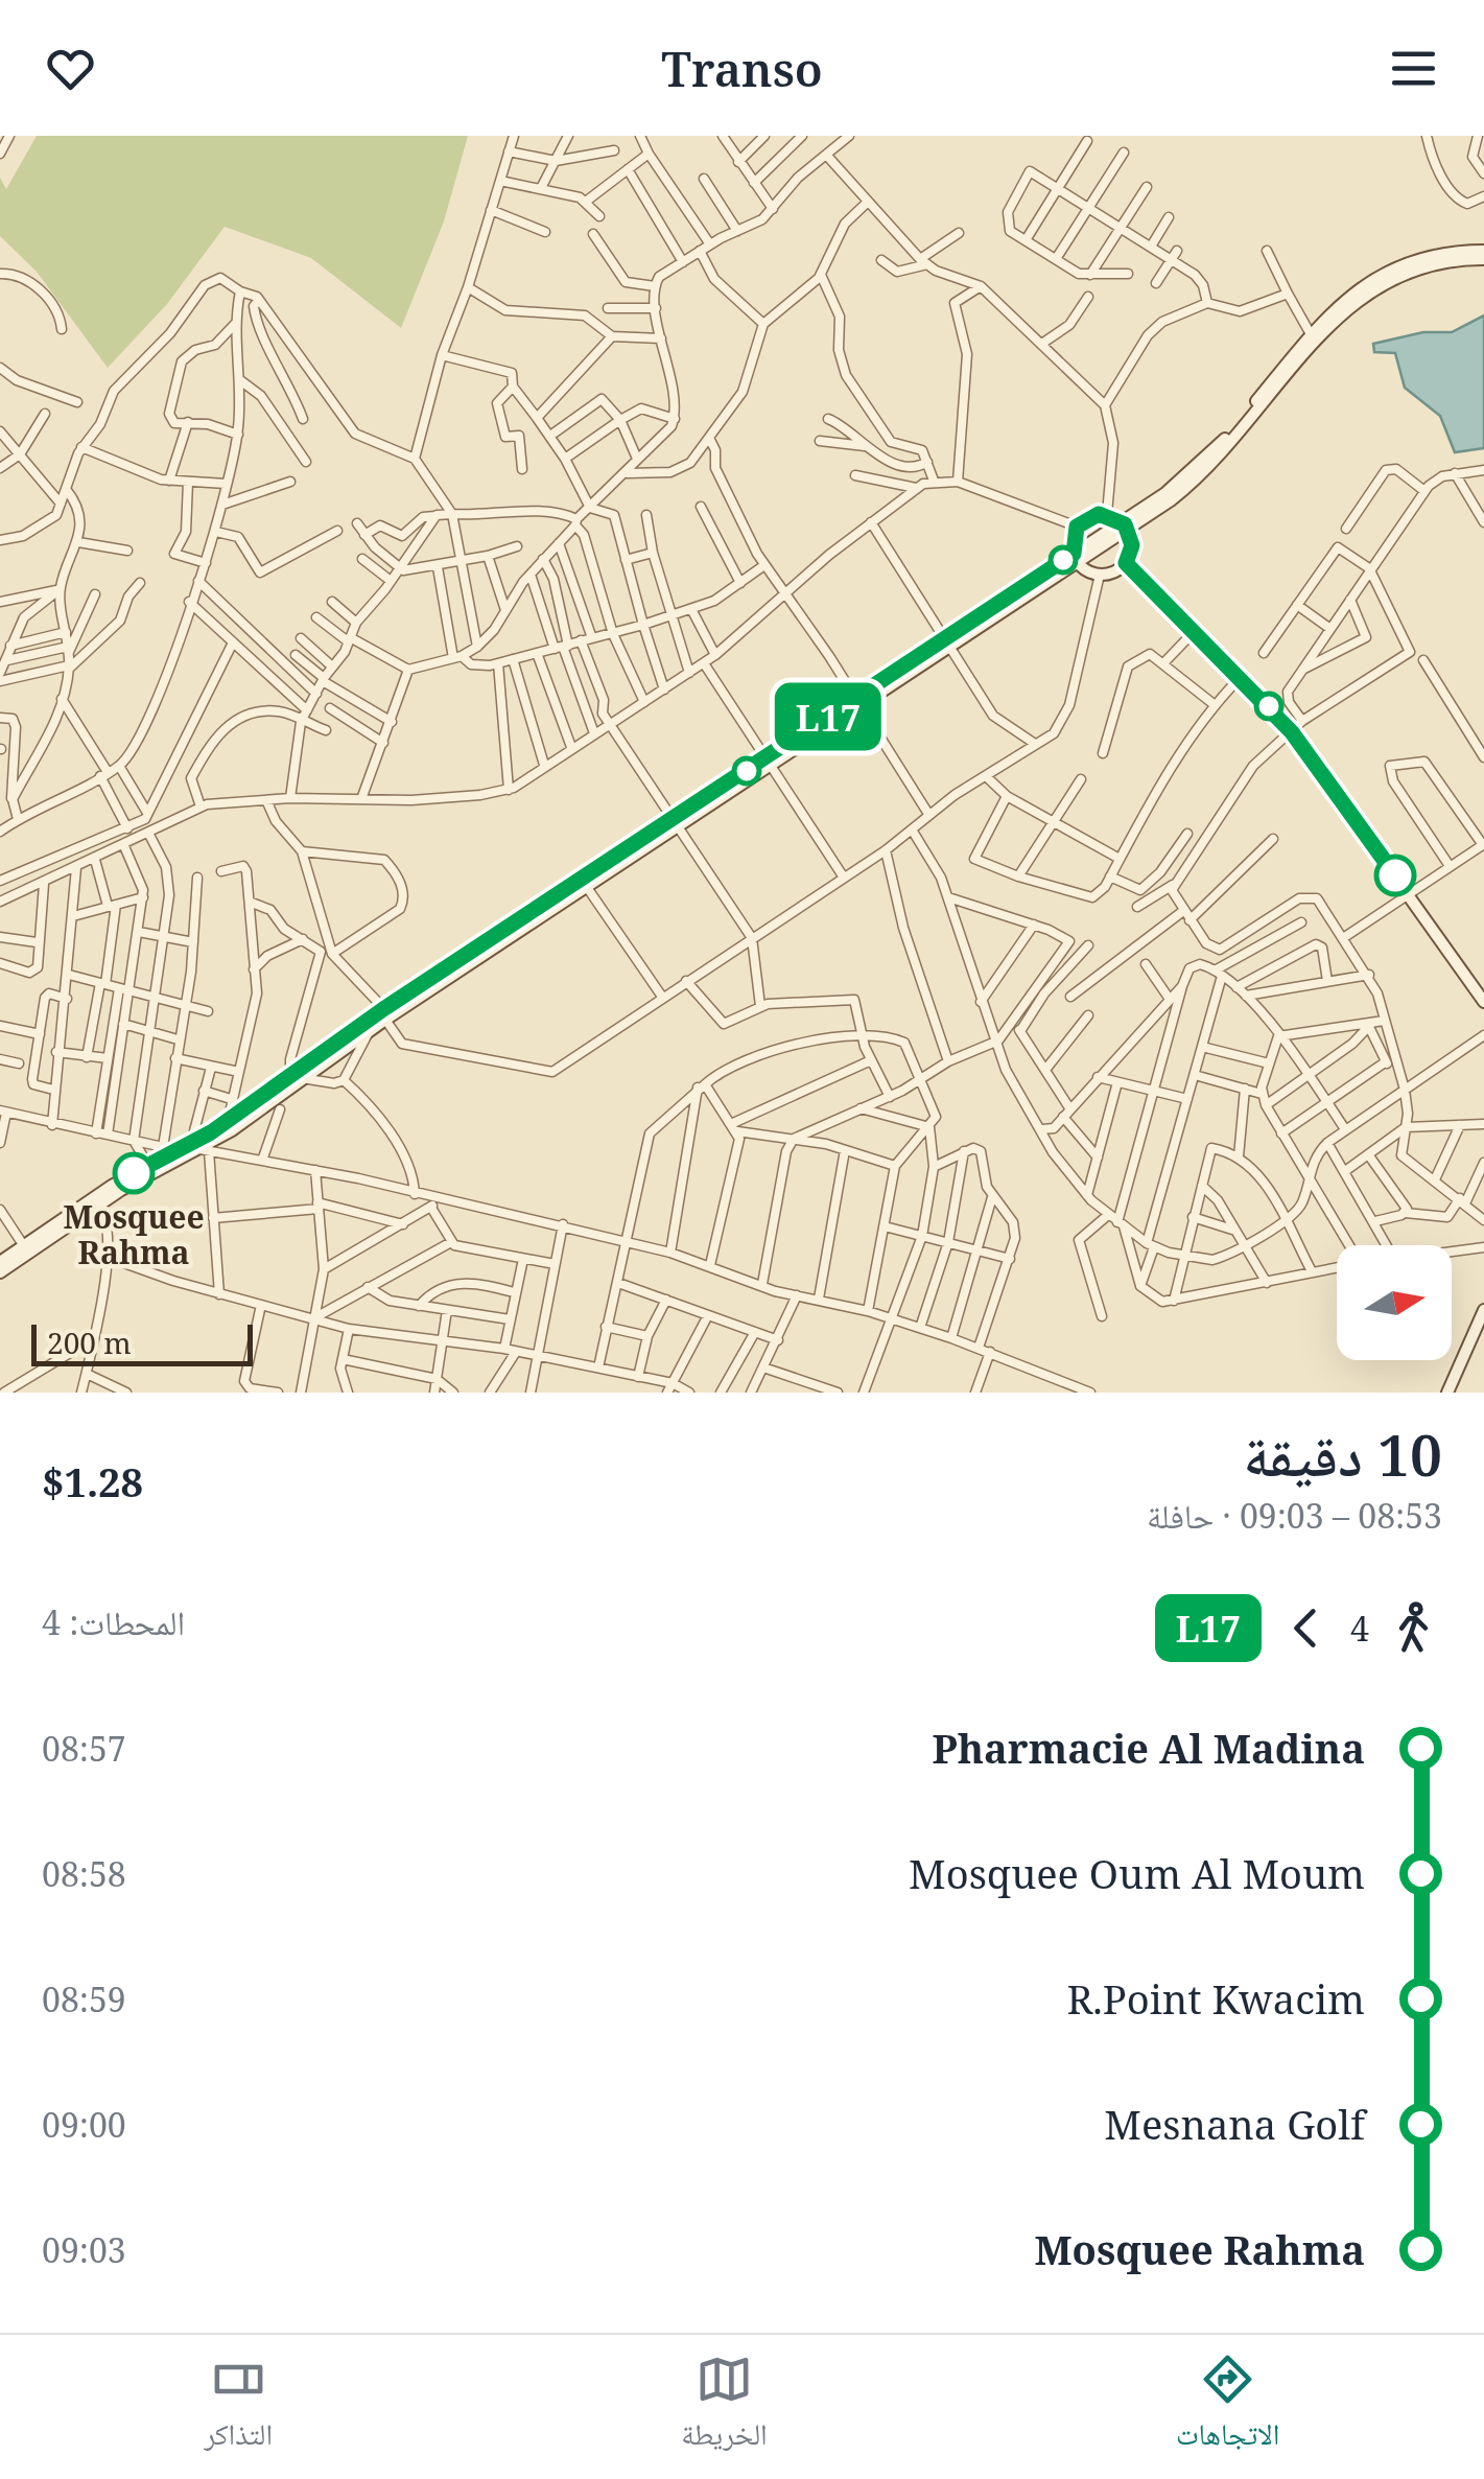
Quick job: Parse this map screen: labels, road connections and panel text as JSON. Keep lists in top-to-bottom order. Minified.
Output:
{"places":["Mosquee Rahma"],"lines":["bus line L17"],"scale_bar":"200 m","north":"right","page":{"header":"Transo","on_map":"L17","scale":"200 m","heading":["10 دقيقة","08:53 – 09:03 · حافلة","$1.28"],"legs":["4","L17","المحطات: 4"],"list":[{"name":"Pharmacie Al Madina","value":"08:57"},{"name":"Mosquee Oum Al Moum","value":"08:58"},{"name":"R.Point Kwacim","value":"08:59"},{"name":"Mesnana Golf","value":"09:00"},{"name":"Mosquee Rahma","value":"09:03"}],"tabs":["الاتجاهات","الخريطة","التذاكر"]}}
